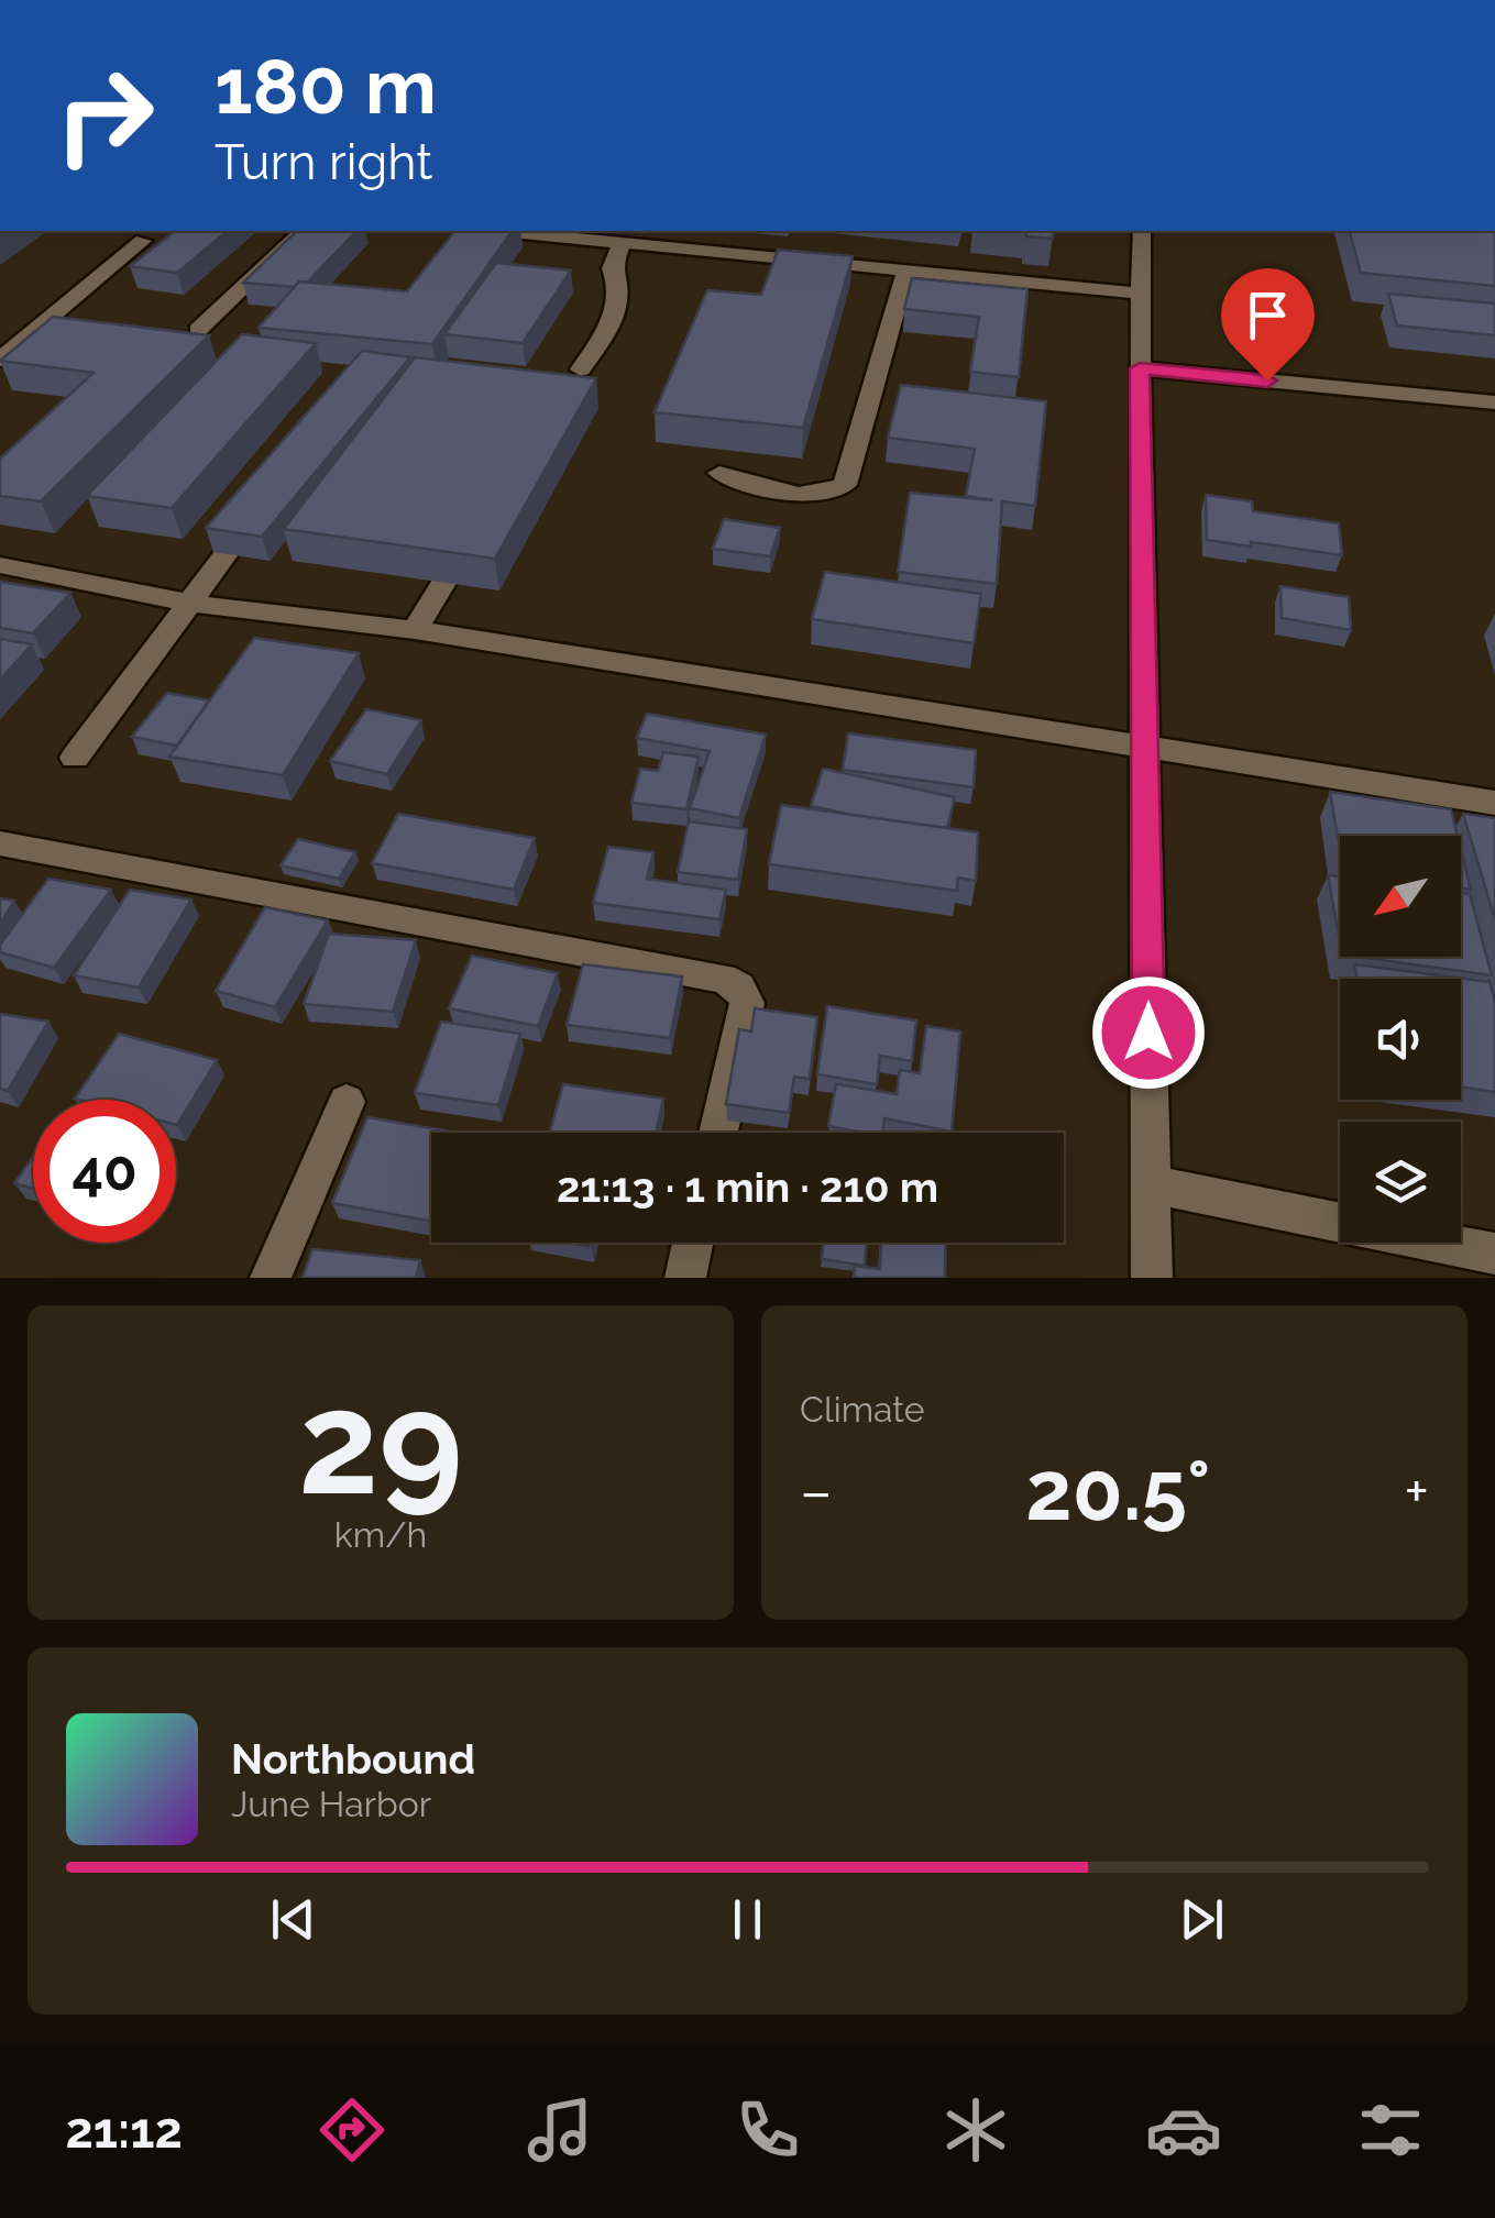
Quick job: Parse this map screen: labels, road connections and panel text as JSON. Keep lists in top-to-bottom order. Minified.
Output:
{"north":"bottom left","page":{"turn":["180 m","Turn right"],"limit":"40","trip":"21:13 · 1 min · 210 m","tile":[["29","km/h"],"Climate"],"heat":["−","20.5°","+"],"song":["Northbound","June Harbor"],"tabs":"21:12"}}
